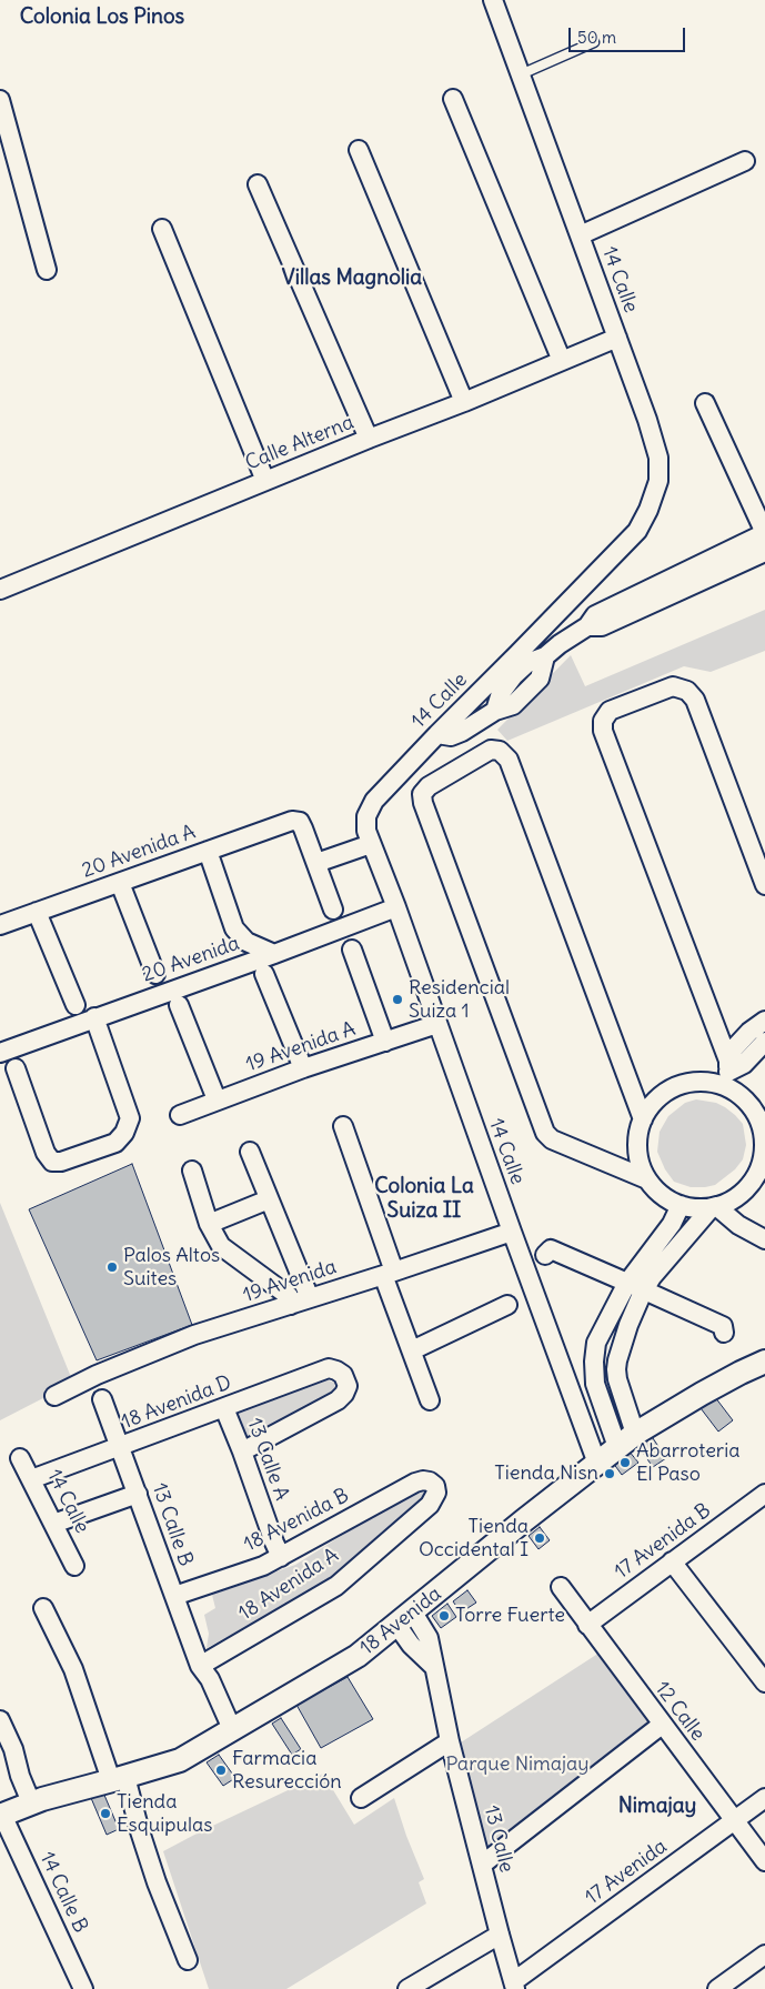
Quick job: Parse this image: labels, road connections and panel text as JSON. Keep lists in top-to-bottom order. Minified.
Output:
{"streets":{"street":["14 Calle","Calle Alterna","20 Avenida A","20 Avenida","19 Avenida A","19 Avenida","18 Avenida D","13 Calle A","18 Avenida B","13 Calle B","17 Avenida B","18 Avenida A","18 Avenida","12 Calle","13 Calle","17 Avenida","14 Calle B"]},"crossings":[["14 Calle","Calle Alterna"],["14 Calle","20 Avenida"],["14 Calle","19 Avenida A"],["14 Calle","19 Avenida"],["14 Calle","18 Avenida D"],["14 Calle","18 Avenida"],["18 Avenida D","13 Calle A"],["18 Avenida D","13 Calle B"],["13 Calle A","18 Avenida B"],["18 Avenida B","13 Calle B"],["18 Avenida B","18 Avenida A"],["13 Calle B","18 Avenida A"],["13 Calle B","18 Avenida"],["17 Avenida B","12 Calle"],["18 Avenida","13 Calle"],["18 Avenida","14 Calle B"],["12 Calle","17 Avenida"],["13 Calle","17 Avenida"]],"districts":["Colonia Los Pinos","Villas Magnolia","Colonia La Suiza II","Nimajay"],"parks":["Parque Nimajay"],"places":["Residencial Suiza 1","Palos Altos Suites","Abarroteria El Paso","Tienda Nisn","Tienda Occidental I","Torre Fuerte","Farmacia Resurección","Tienda Esquipulas"],"scale_bar":"50 m"}
